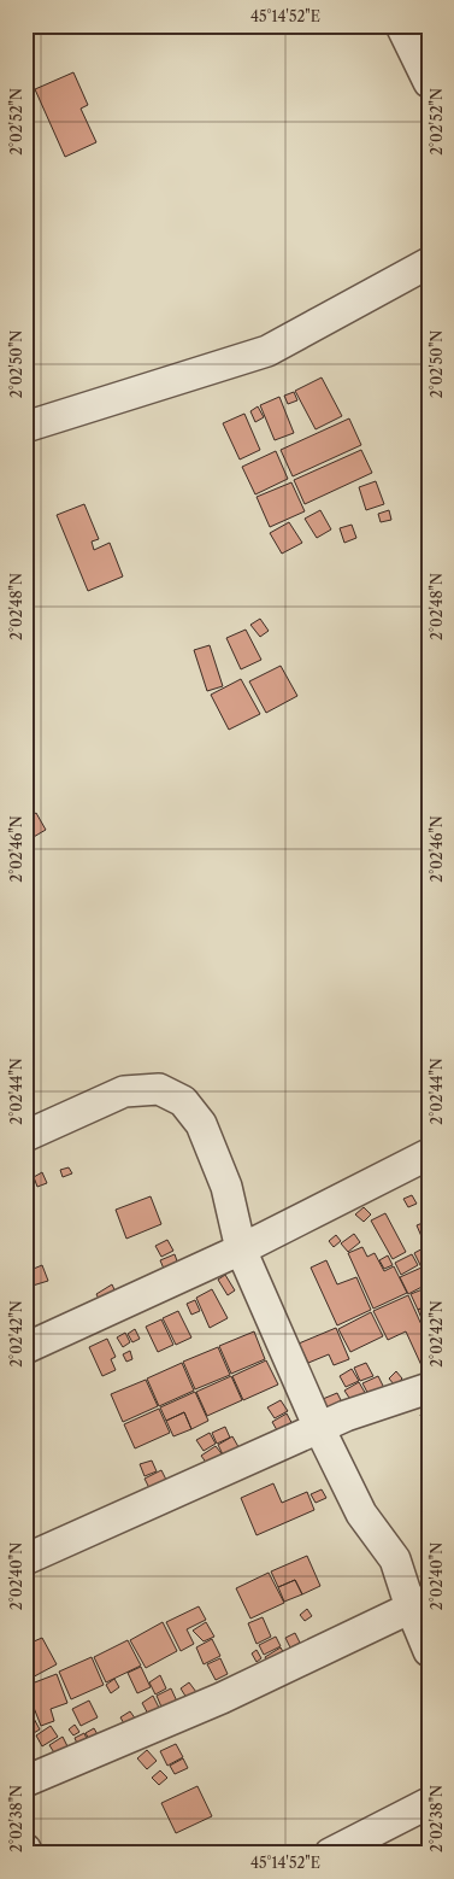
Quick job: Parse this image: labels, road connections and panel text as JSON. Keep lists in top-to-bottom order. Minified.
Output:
{"coordinates":["45°14'52\"E","2°02'52\"N","2°02'50\"N","2°02'48\"N","2°02'46\"N","2°02'44\"N","2°02'42\"N","2°02'40\"N","2°02'38\"N"]}
